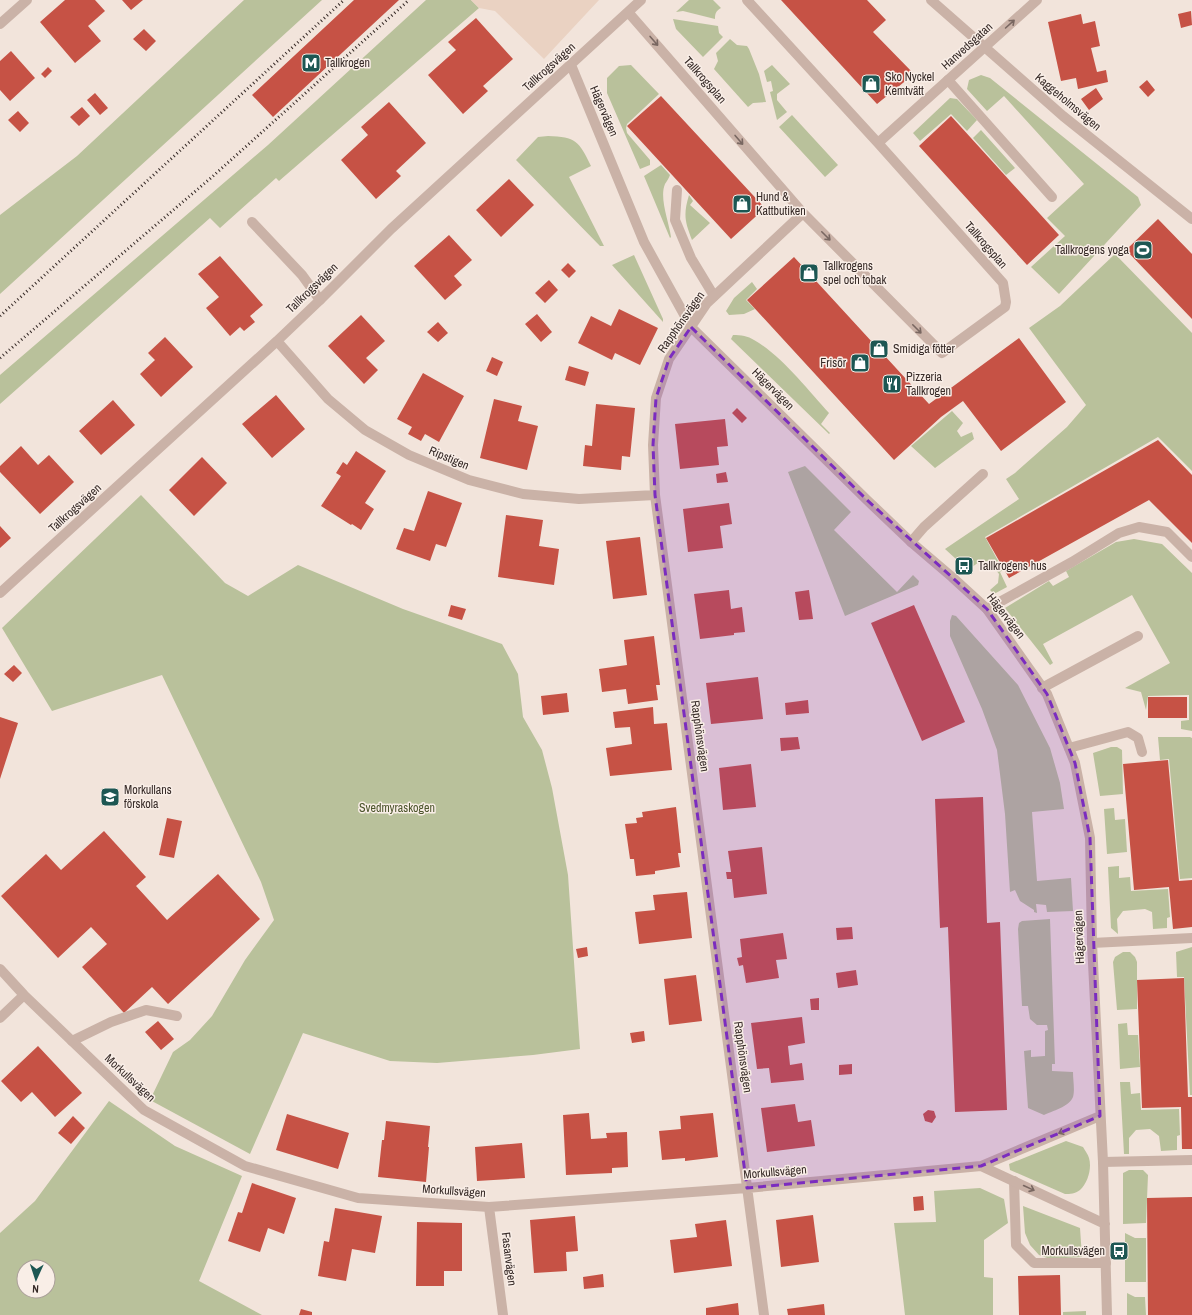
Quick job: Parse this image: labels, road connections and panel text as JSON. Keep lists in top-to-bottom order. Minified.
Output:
{"streets":{"street":["Hanvedsgatan","Tallkrogsvägen","Tallkrogsplan","Kaggeholmsvägen","Hägervägen","Rapphönsvägen","Ripstigen","Morkullsvägen","Fasanvägen"]},"crossings":[["Hanvedsgatan","Tallkrogsplan"],["Hanvedsgatan","Kaggeholmsvägen"],["Tallkrogsvägen","Tallkrogsplan"],["Tallkrogsvägen","Hägervägen"],["Tallkrogsvägen","Ripstigen"],["Tallkrogsplan","Rapphönsvägen"],["Hägervägen","Rapphönsvägen"],["Hägervägen","Morkullsvägen"],["Rapphönsvägen","Ripstigen"],["Rapphönsvägen","Morkullsvägen"],["Morkullsvägen","Fasanvägen"]],"parks":["Svedmyraskogen"],"places":{"metro station":["Tallkrogen"],"shop":["Sko Nyckel Kemtvätt","Hund & Kattbutiken","Tallkrogens spel och tobak","Smidiga fötter","Frisör"],"sports":["Tallkrogens yoga"],"restaurant":["Pizzeria Tallkrogen"],"bus stop":["Tallkrogens hus","Morkullsvägen"],"school or university":["Morkullans förskola"]},"north":"bottom"}
